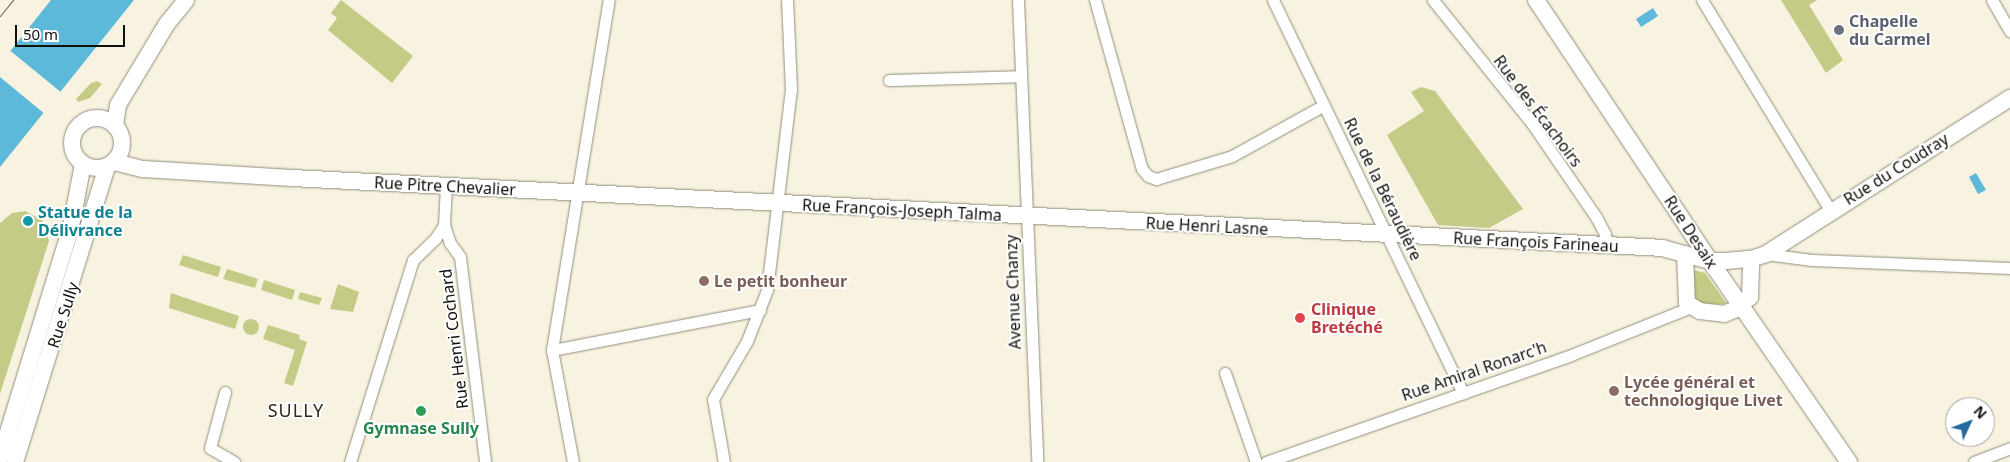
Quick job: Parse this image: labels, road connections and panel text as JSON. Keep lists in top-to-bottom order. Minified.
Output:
{"streets":{"street":["Rue des Écachoirs","Rue du Coudray","Rue Pitre Chevalier","Rue de la Béraudière","Rue François-Joseph Talma","Rue Henri Lasne","Rue Desaix","Rue François Farineau","Avenue Chanzy","Rue Sully","Rue Henri Cochard","Rue Amiral Ronarc'h"]},"crossings":[["Rue des Écachoirs","Rue François Farineau"],["Rue du Coudray","Rue François Farineau"],["Rue Pitre Chevalier","Rue François-Joseph Talma"],["Rue Pitre Chevalier","Rue Sully"],["Rue Pitre Chevalier","Rue Henri Cochard"],["Rue de la Béraudière","Rue Henri Lasne"],["Rue de la Béraudière","Rue François Farineau"],["Rue de la Béraudière","Rue Amiral Ronarc'h"],["Rue François-Joseph Talma","Rue Henri Lasne"],["Rue François-Joseph Talma","Avenue Chanzy"],["Rue Henri Lasne","Rue François Farineau"],["Rue Henri Lasne","Avenue Chanzy"],["Rue Desaix","Rue François Farineau"]],"districts":["SULLY"],"places":["Chapelle du Carmel","Statue de la Délivrance","Le petit bonheur","Clinique Bretéché","Lycée général et technologique Livet","Gymnase Sully"],"scale_bar":"50 m","north":"top right"}
